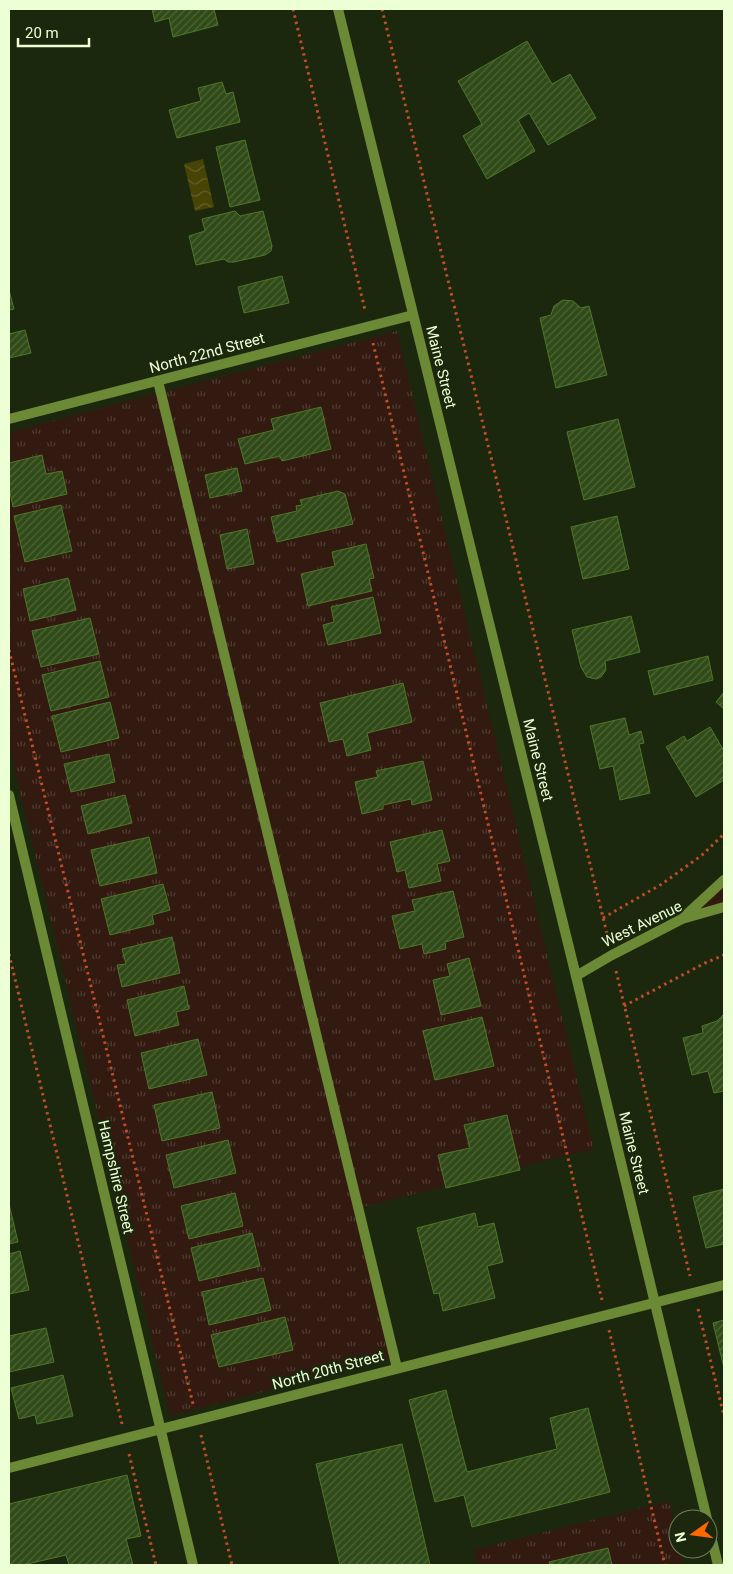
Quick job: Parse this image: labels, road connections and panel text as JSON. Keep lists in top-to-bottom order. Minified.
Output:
{"streets":{"street":["North 22nd Street","Maine Street","West Avenue","Hampshire Street","North 20th Street"]},"crossings":[["North 22nd Street","Maine Street"],["Maine Street","West Avenue"],["Maine Street","North 20th Street"],["Hampshire Street","North 20th Street"]],"scale_bar":"20 m","north":"left"}
